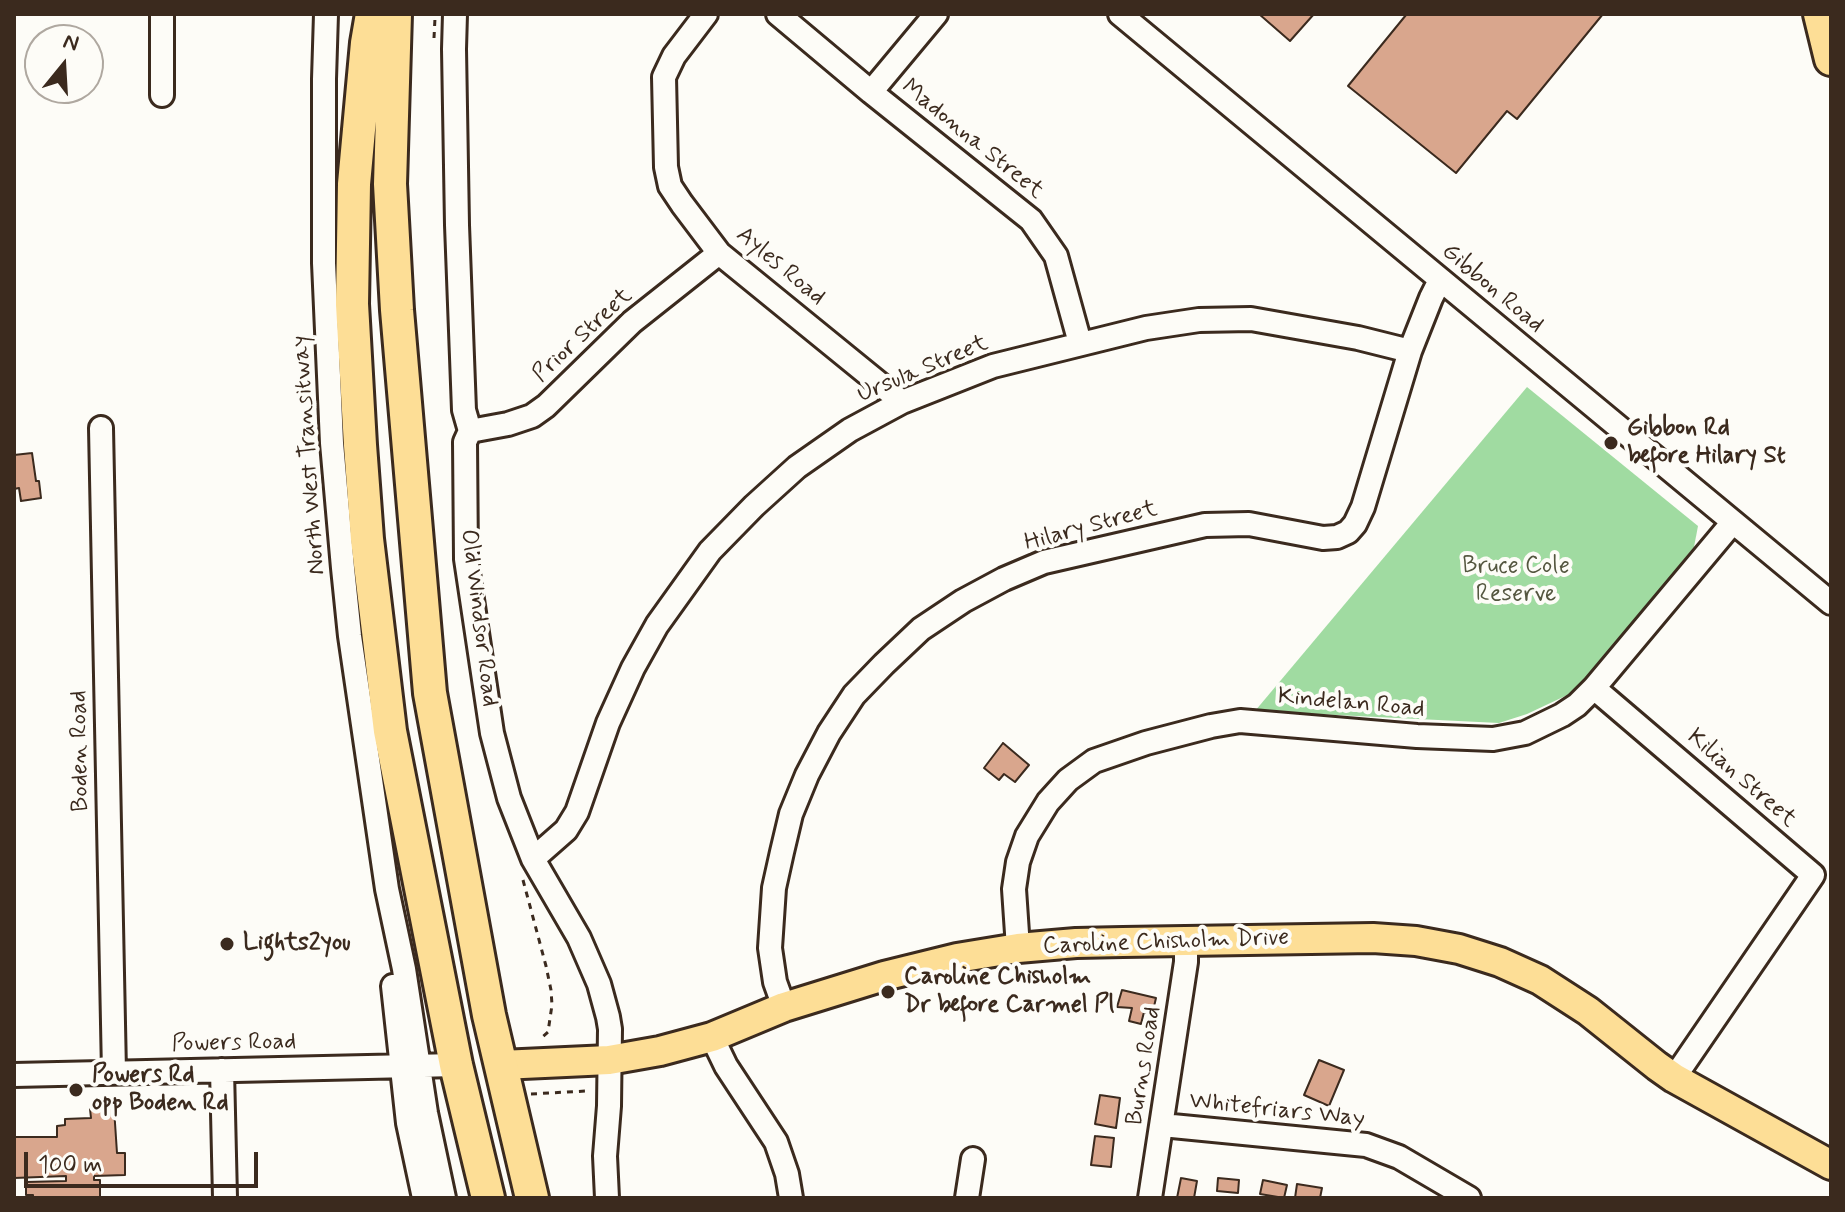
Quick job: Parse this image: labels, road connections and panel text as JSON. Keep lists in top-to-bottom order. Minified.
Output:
{"streets":{"highway":["Caroline Chisholm Drive"],"street":["Madonna Street","Ayles Road","Gibbon Road","Prior Street","Ursula Street","North West Transitway","Hilary Street","Old Windsor Road","Kindelan Road","Boden Road","Kilian Street","Powers Road","Burns Road","Whitefriars Way"]},"crossings":[["Madonna Street","Ursula Street"],["Ayles Road","Prior Street"],["Ayles Road","Ursula Street"],["Gibbon Road","Hilary Street"],["Gibbon Road","Kindelan Road"],["Prior Street","Old Windsor Road"],["Ursula Street","Hilary Street"],["Ursula Street","Old Windsor Road"],["North West Transitway","Powers Road"],["Hilary Street","Caroline Chisholm Drive"],["Old Windsor Road","Caroline Chisholm Drive"],["Kindelan Road","Kilian Street"],["Kindelan Road","Caroline Chisholm Drive"],["Boden Road","Powers Road"],["Kilian Street","Caroline Chisholm Drive"],["Caroline Chisholm Drive","Powers Road"],["Caroline Chisholm Drive","Burns Road"],["Burns Road","Whitefriars Way"]],"parks":["Bruce Cole Reserve"],"places":["Gibbon Rd before Hilary St","Lights2you","Caroline Chisholm Dr before Carmel Pl","Powers Rd opp Boden Rd"],"scale_bar":"100 m","north":"top"}
